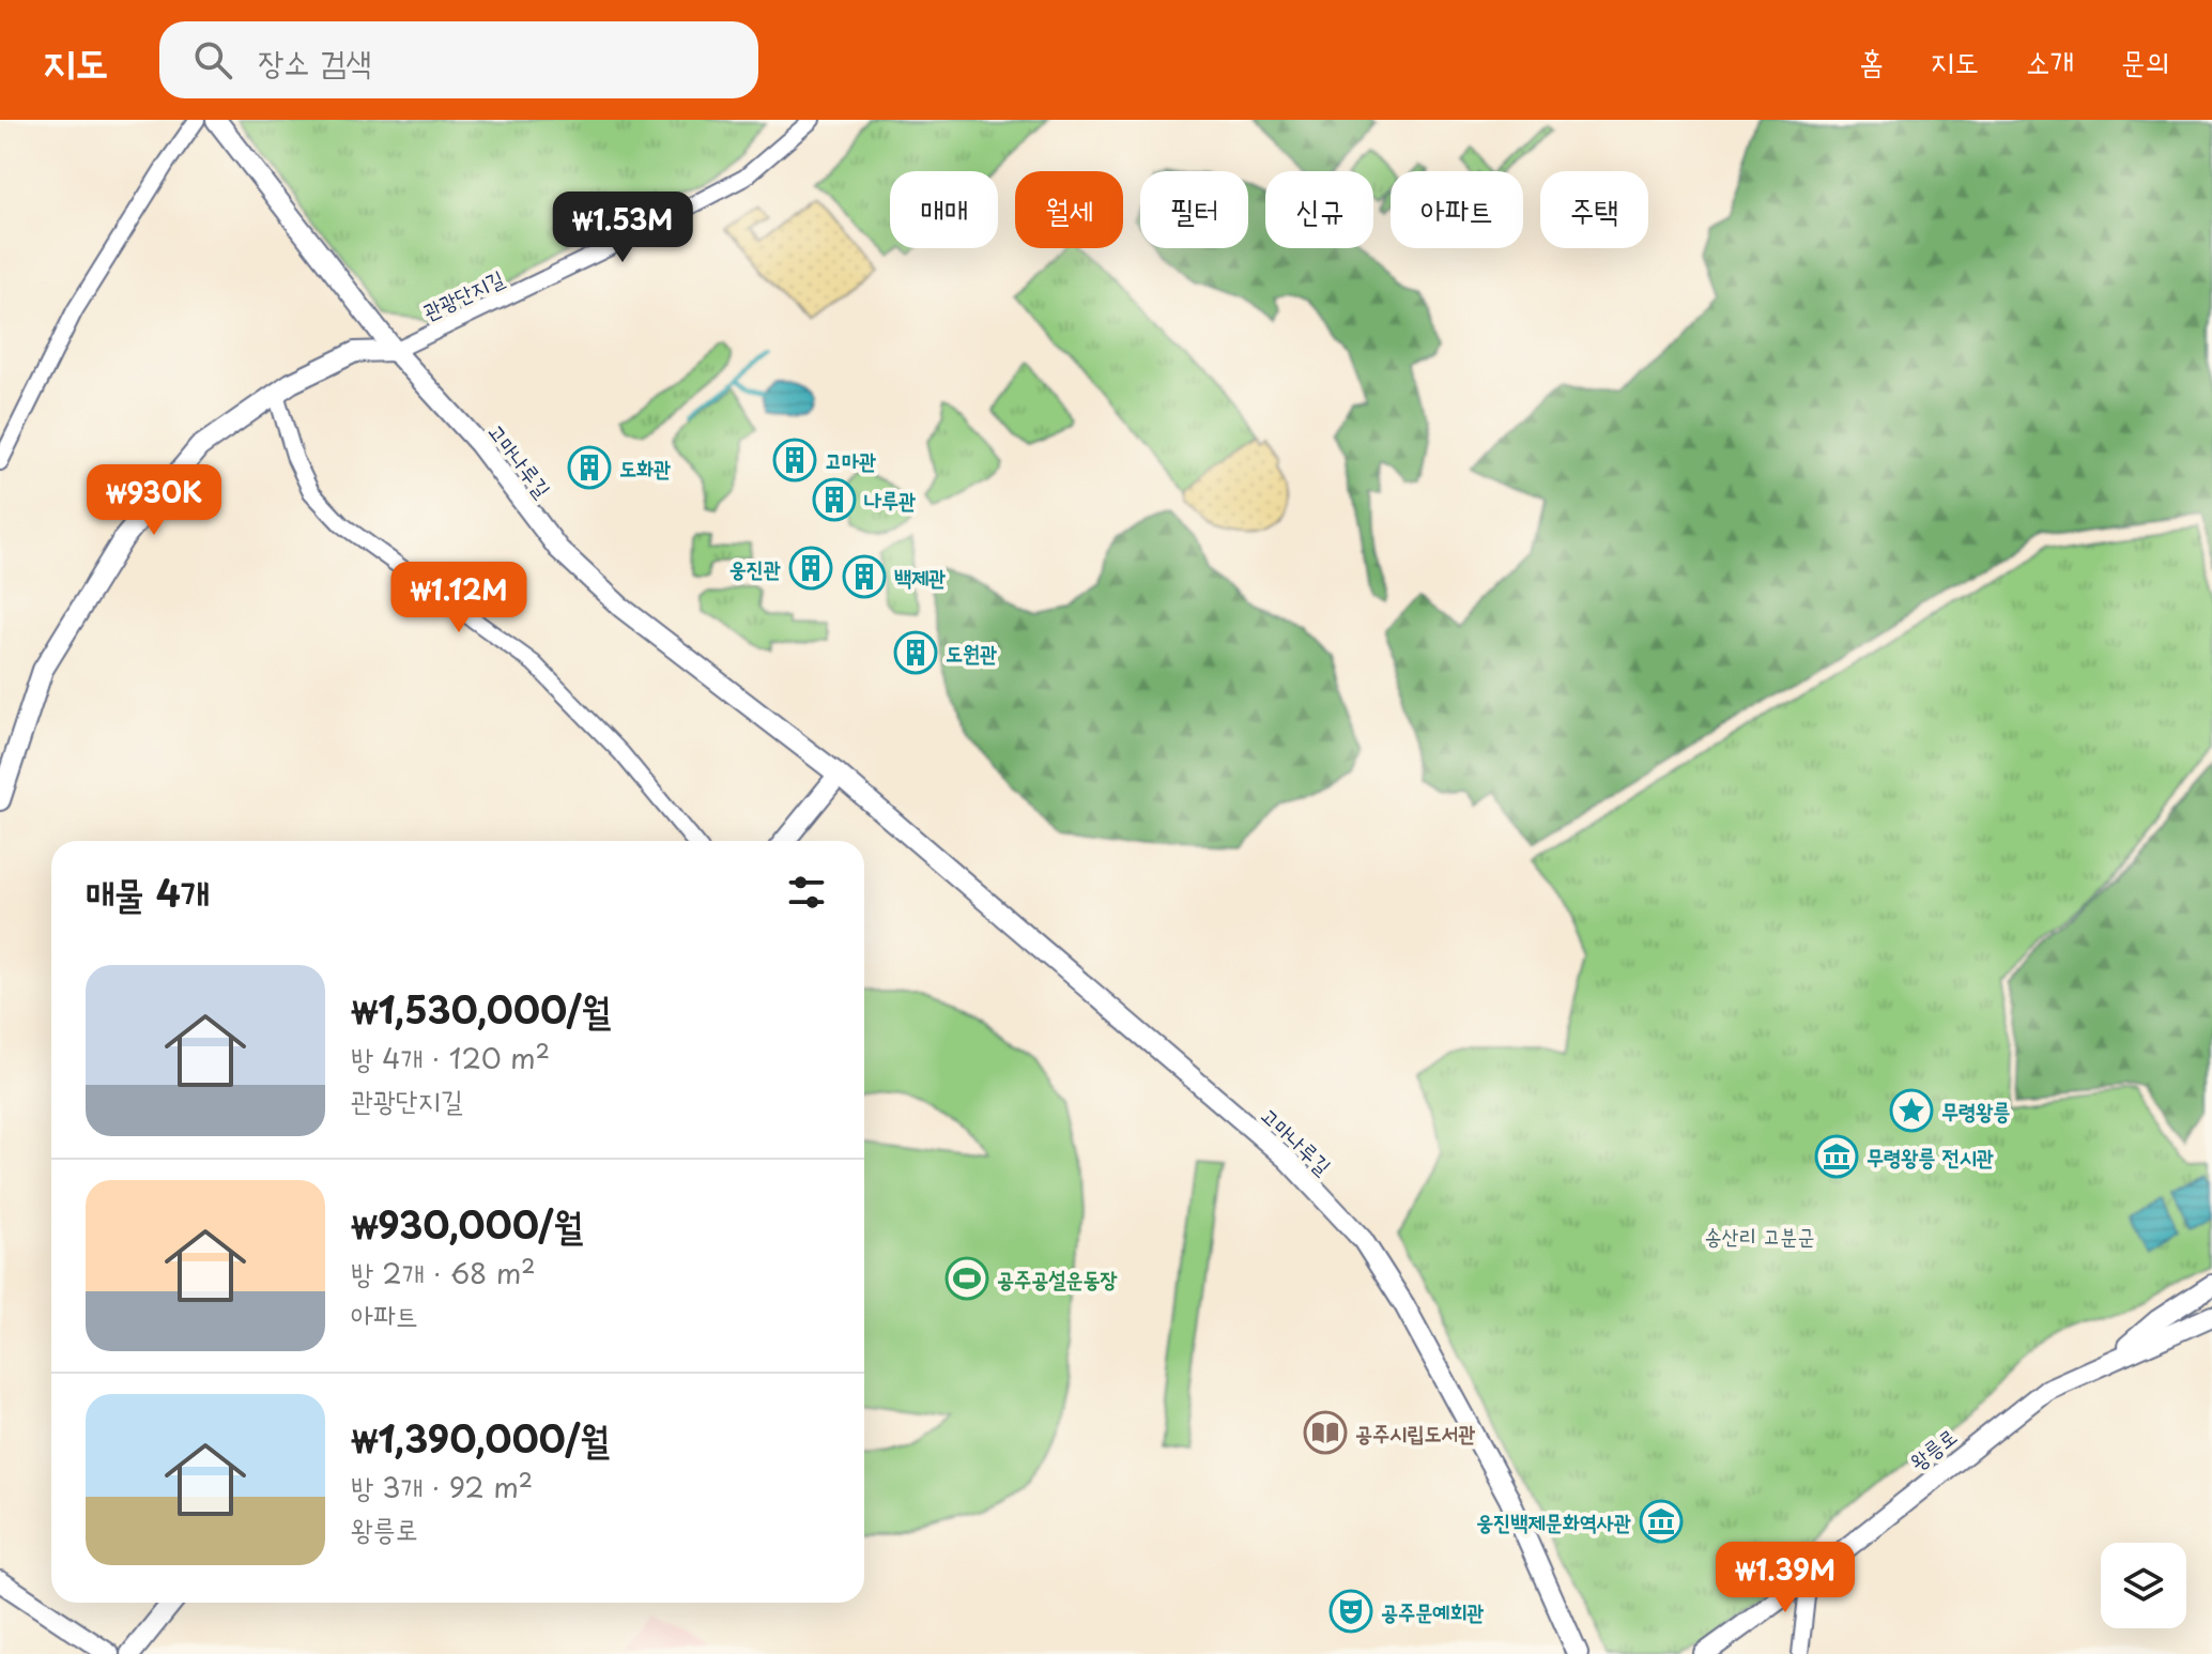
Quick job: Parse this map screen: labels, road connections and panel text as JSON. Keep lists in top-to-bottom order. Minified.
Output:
{"streets":{"main road":["고마나루길","왕릉로"],"street":["관광단지길"]},"crossings":[["관광단지길","고마나루길"]],"parks":["송산리 고분군"],"places":{"building":["고마관","도화관","나루관","웅진관","백제관","도원관"],"place":["무령왕릉"],"museum":["무령왕릉 전시관","웅진백제문화역사관"],"sports":["공주공설운동장"],"library":["공주시립도서관"],"theatre":["공주문예회관"]},"page":{"header":"지도","search":"장소 검색","nav":["홈","지도","소개","문의"],"chip":["매매","월세","필터","신규","아파트","주택"],"price":["₩1.53M","₩930K","₩1.12M","₩1.39M"],"heading":"매물 4개","list":[{"name":"₩1,530,000/월","note":"방 4개 · 120 m² · 관광단지길"},{"name":"₩930,000/월","note":"방 2개 · 68 m² · 아파트"},{"name":"₩1,390,000/월","note":"방 3개 · 92 m² · 왕릉로"}]}}
